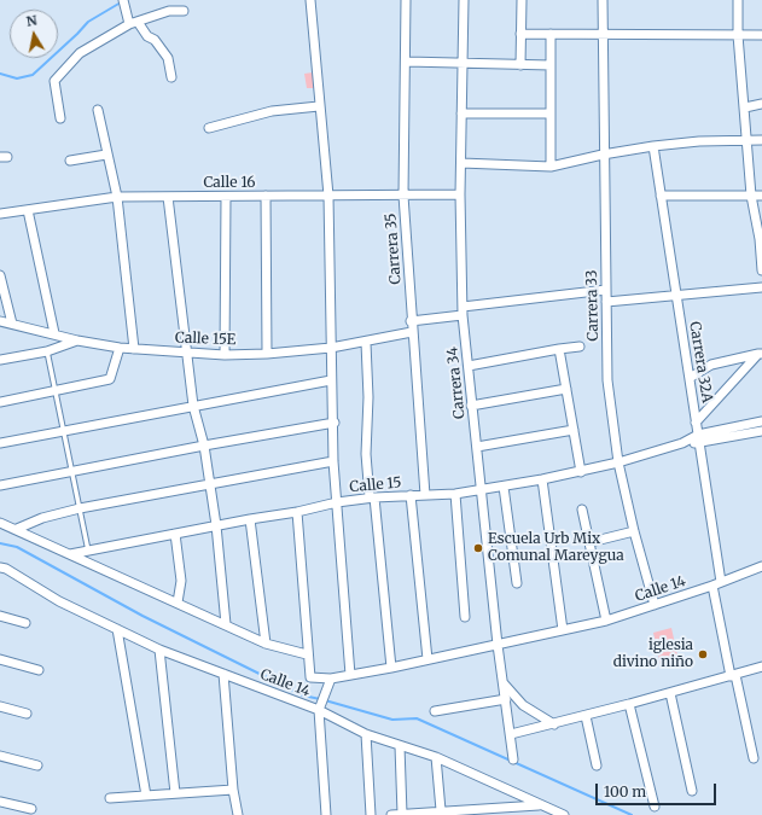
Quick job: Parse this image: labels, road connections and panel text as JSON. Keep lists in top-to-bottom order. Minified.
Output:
{"streets":{"street":["Calle 16","Carrera 35","Carrera 33","Calle 15E","Carrera 32A","Carrera 34","Calle 15","Calle 14"]},"crossings":[["Calle 16","Carrera 35"],["Calle 16","Carrera 34"],["Carrera 35","Calle 15E"],["Carrera 35","Calle 15"],["Carrera 33","Calle 15"],["Carrera 33","Calle 14"],["Carrera 32A","Calle 15"],["Carrera 32A","Calle 14"],["Carrera 34","Calle 15"],["Carrera 34","Calle 14"]],"places":["Escuela Urb Mix Comunal Mareygua","iglesia divino niño"],"scale_bar":"100 m","north":"top"}
